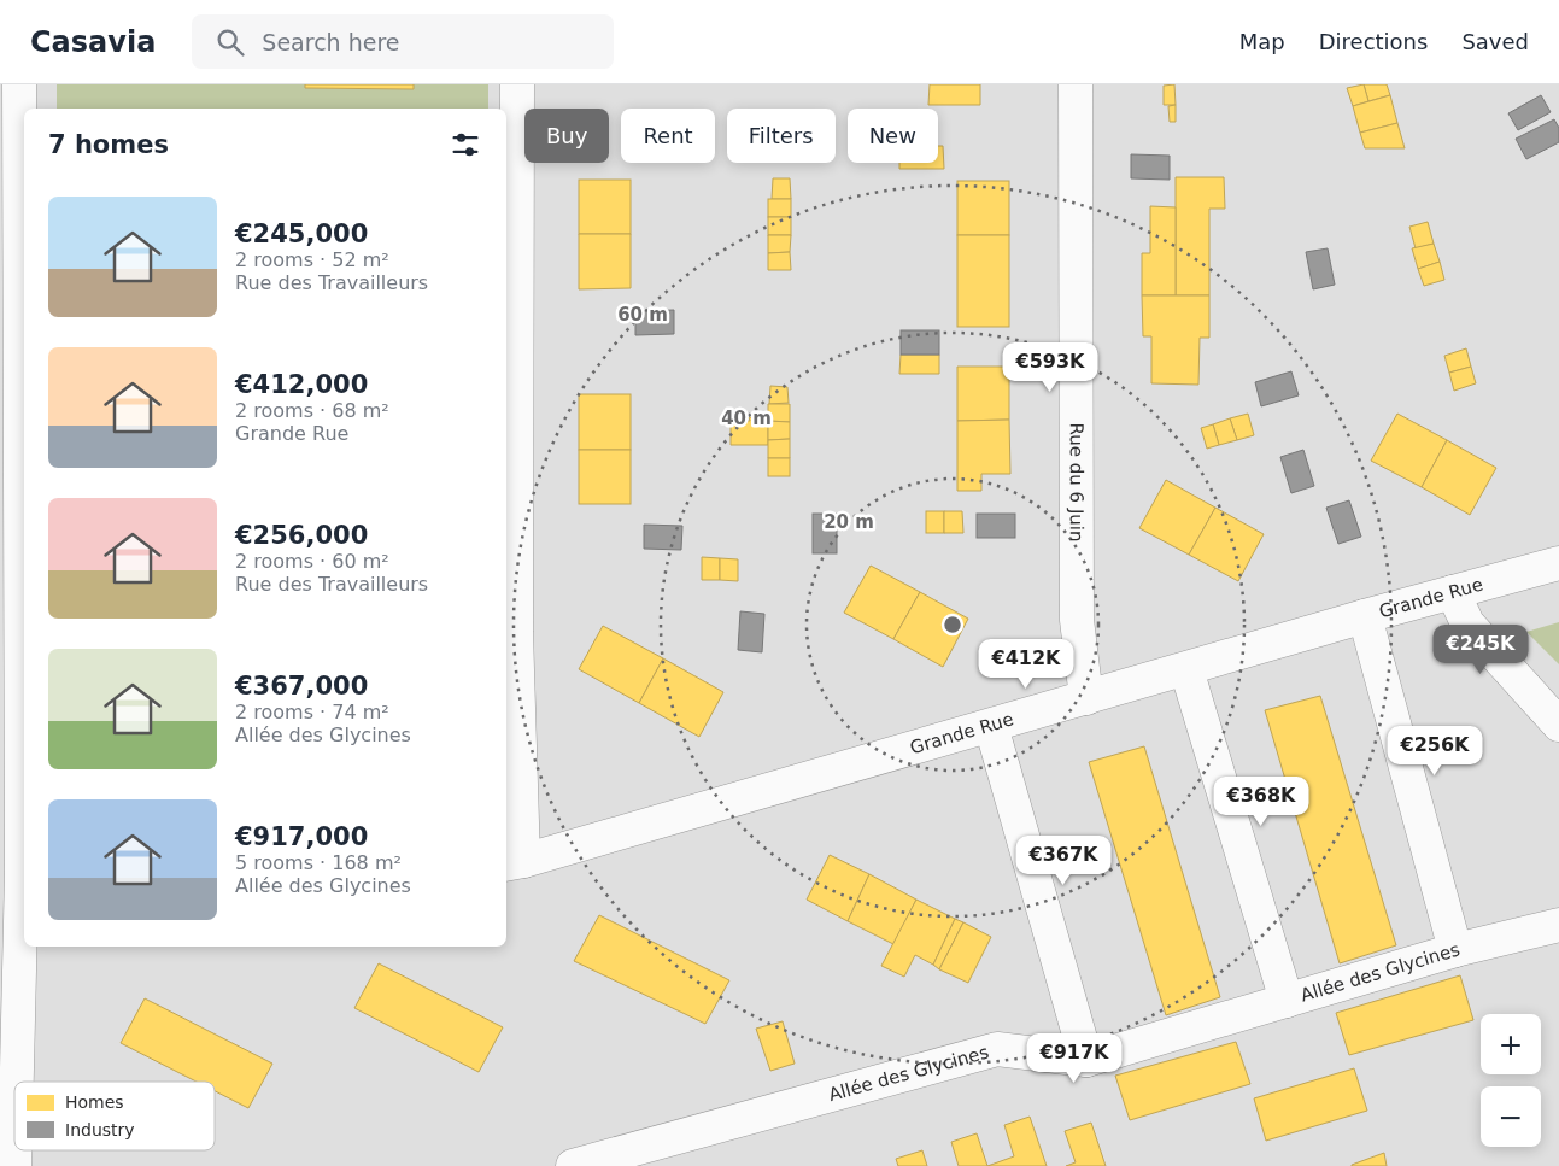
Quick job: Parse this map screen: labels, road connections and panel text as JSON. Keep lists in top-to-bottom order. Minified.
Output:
{"streets":{"street":["Rue du 6 Juin","Grande Rue","Allée des Glycines"]},"crossings":[["Rue du 6 Juin","Grande Rue"]],"legend":["Homes","Industry"],"page":{"header":"Casavia","search":"Search here","nav":["Map","Directions","Saved"],"chip":["Buy","Rent","Filters","New"],"heading":"7 homes","list":[{"name":"€245,000","note":"2 rooms · 52 m² · Rue des Travailleurs"},{"name":"€412,000","note":"2 rooms · 68 m² · Grande Rue"},{"name":"€256,000","note":"2 rooms · 60 m² · Rue des Travailleurs"},{"name":"€367,000","note":"2 rooms · 74 m² · Allée des Glycines"},{"name":"€917,000","note":"5 rooms · 168 m² · Allée des Glycines"}],"price":["€593K","€245K","€412K","€256K","€368K","€367K","€917K"],"map_buttons":["+","−"]},"rings":["60 m","40 m","20 m"]}
